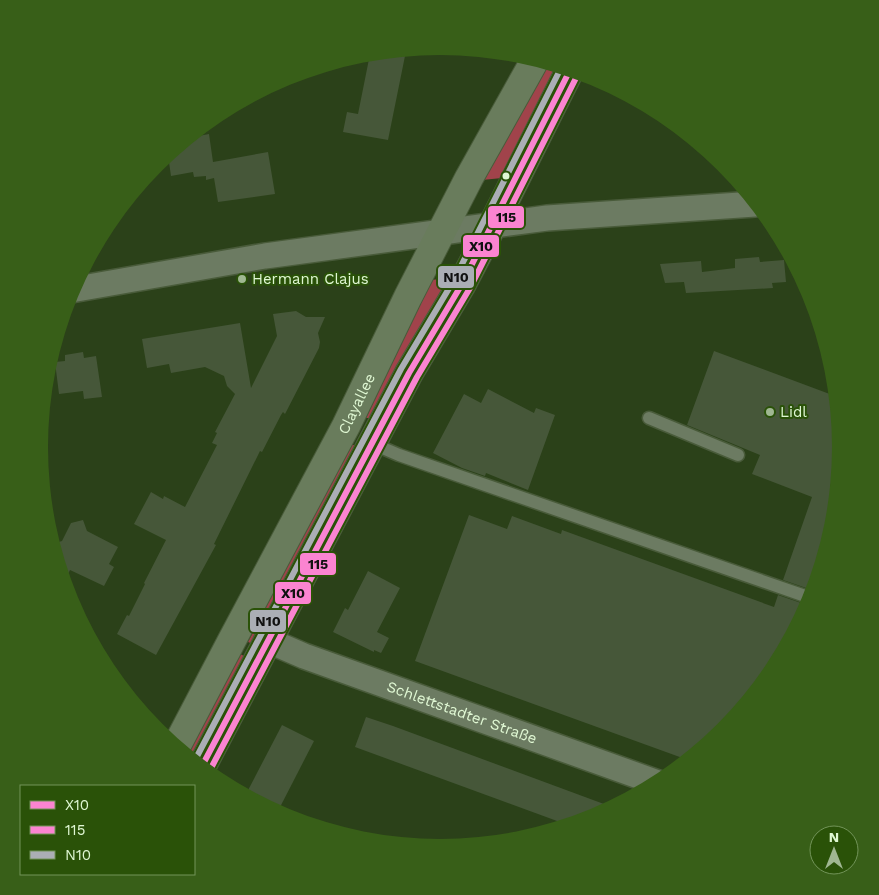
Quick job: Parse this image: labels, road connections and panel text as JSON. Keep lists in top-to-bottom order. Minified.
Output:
{"streets":{"main road":["Clayallee"],"street":["Schlettstadter Straße"]},"crossings":[["Clayallee","Schlettstadter Straße"]],"places":["Hermann Clajus","Lidl"],"lines":["transit line N10","transit line X10","transit line 115"],"legend":["X10","115","N10"],"north":"top"}
